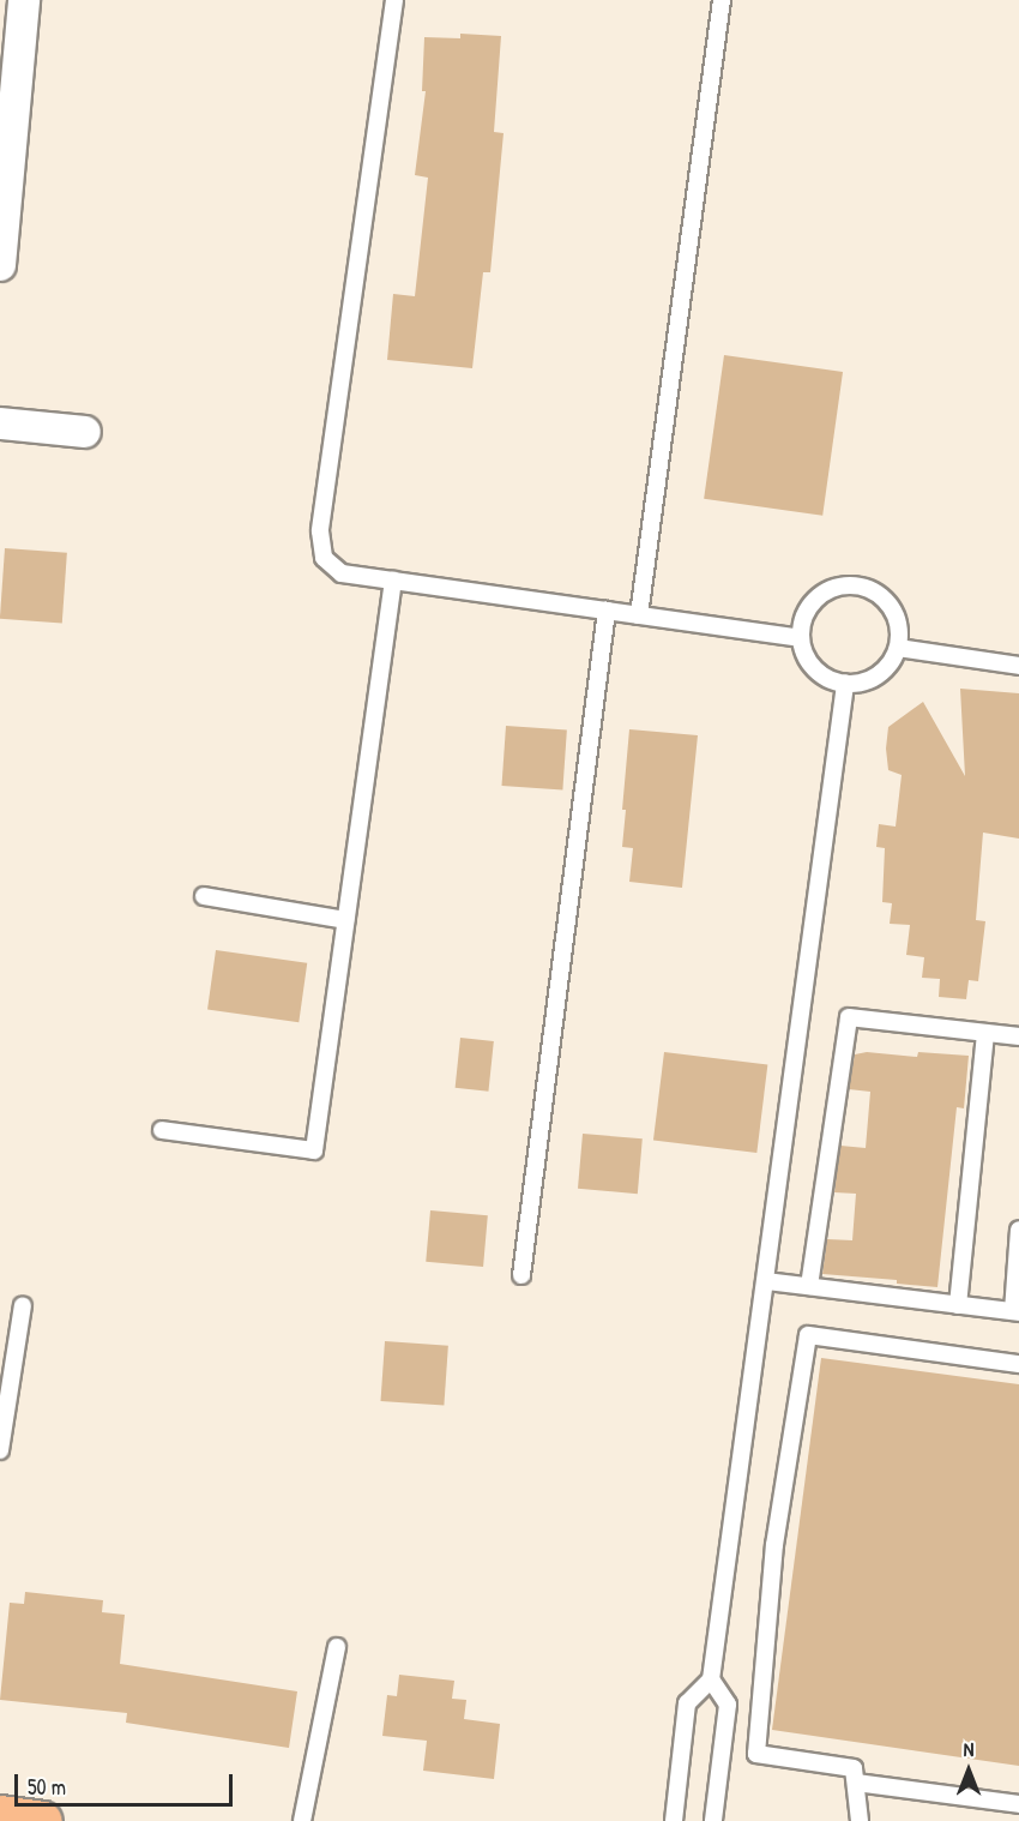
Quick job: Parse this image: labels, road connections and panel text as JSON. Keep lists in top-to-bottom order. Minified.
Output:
{"scale_bar":"50 m","north":"top"}
